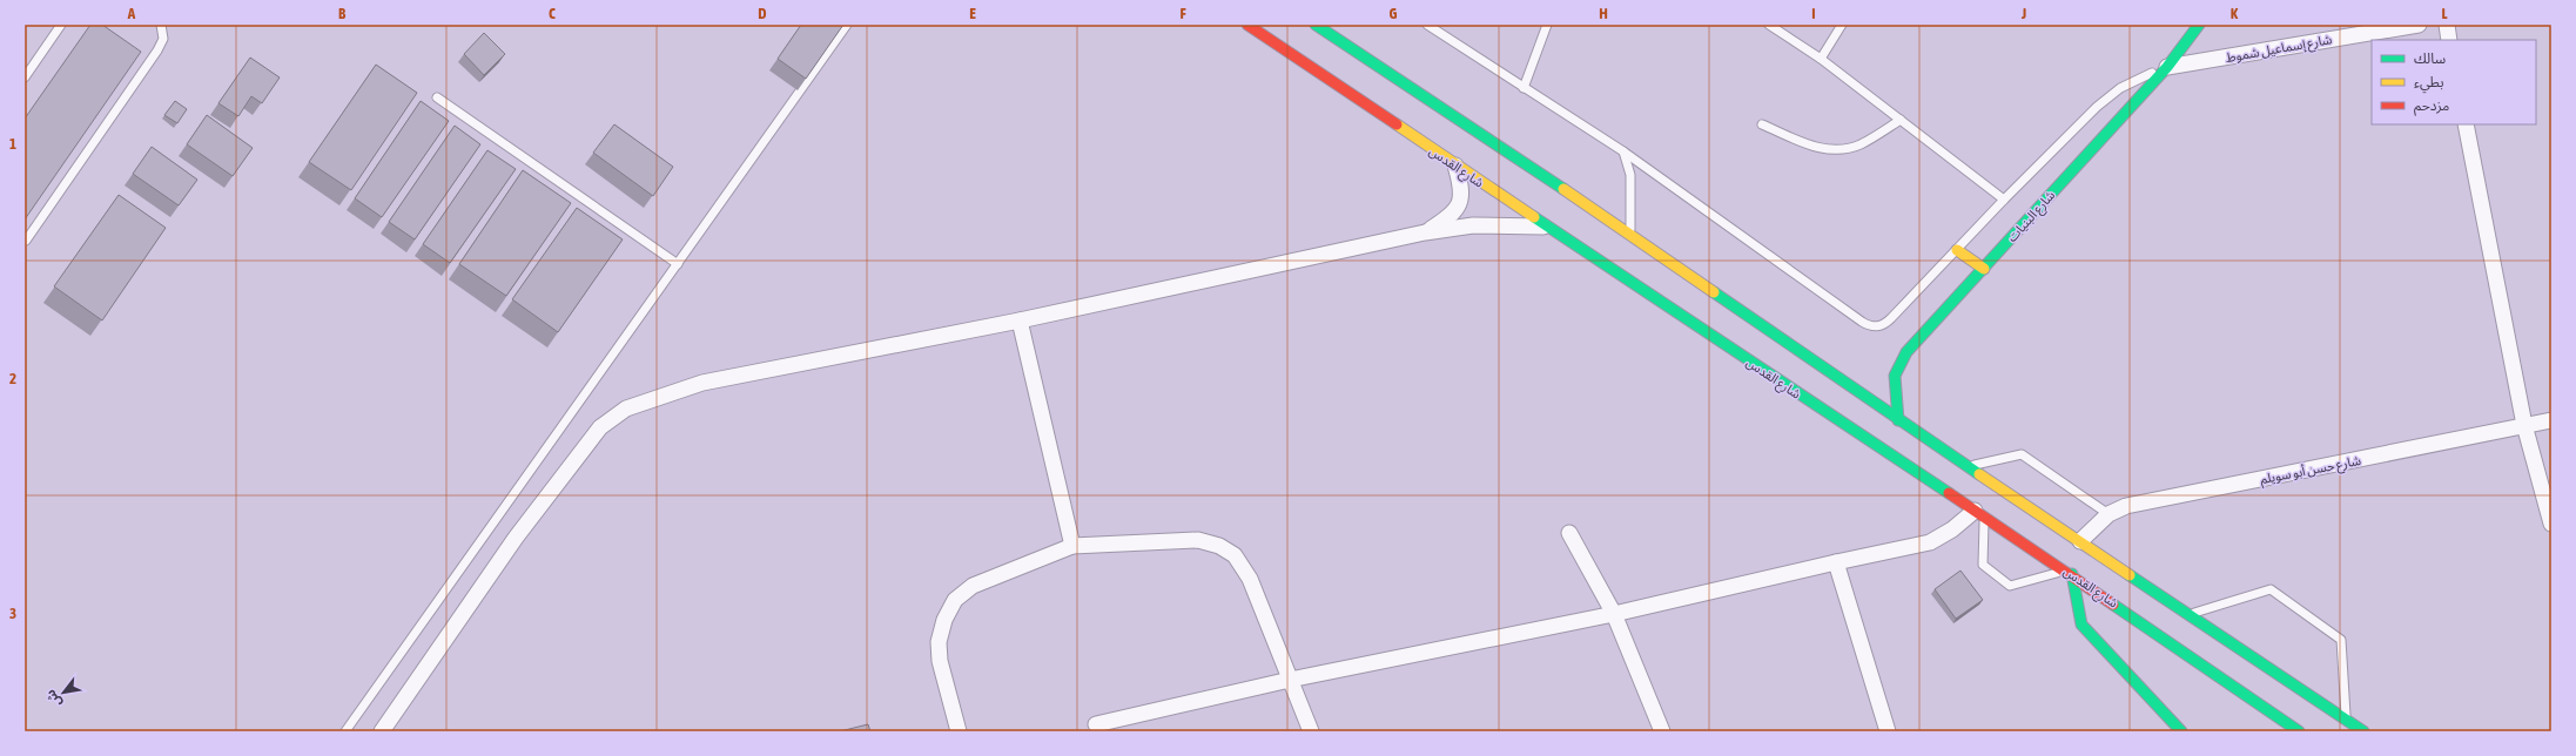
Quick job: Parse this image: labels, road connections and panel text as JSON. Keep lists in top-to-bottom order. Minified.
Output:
{"streets":{"main road":["شارع القدس","شارع البنيات"],"street":["شارع إسماعيل شموط","شارع حسن أبو سويلم"]},"crossings":[["شارع إسماعيل شموط","شارع البنيات"]],"legend":["سالك","بطيء","مزدحم"],"north":"bottom left","grid":{"columns":["A","B","C","D","E","F","G","H","I","J","K","L"],"rows":["1","2","3"]}}
